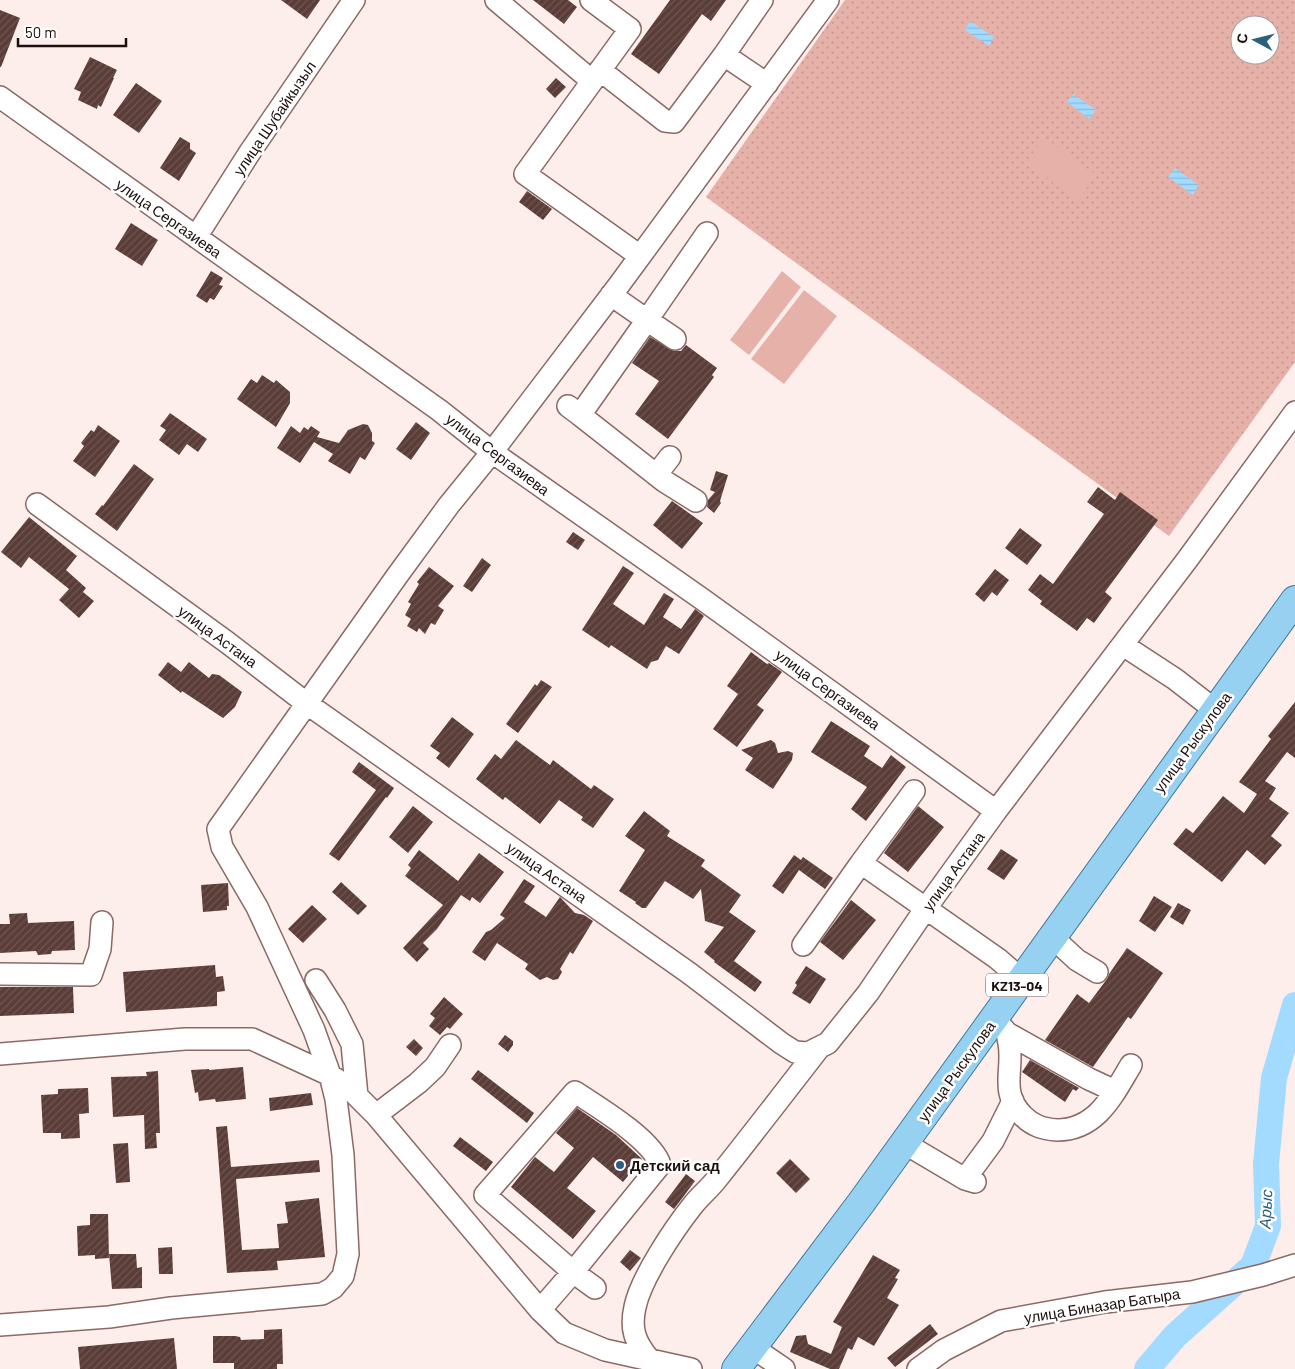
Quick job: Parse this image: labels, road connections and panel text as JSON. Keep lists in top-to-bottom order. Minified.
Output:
{"streets":{"main road":["улица Рыскулова","KZ13-04"],"street":["улица Шубайкызыл","улица Сергазиева","улица Астана","улица Биназар Батыра"]},"crossings":[["улица Шубайкызыл","улица Сергазиева"],["улица Сергазиева","улица Астана"]],"water":["Арыс"],"places":["Детский сад"],"scale_bar":"50 m","north":"left"}
